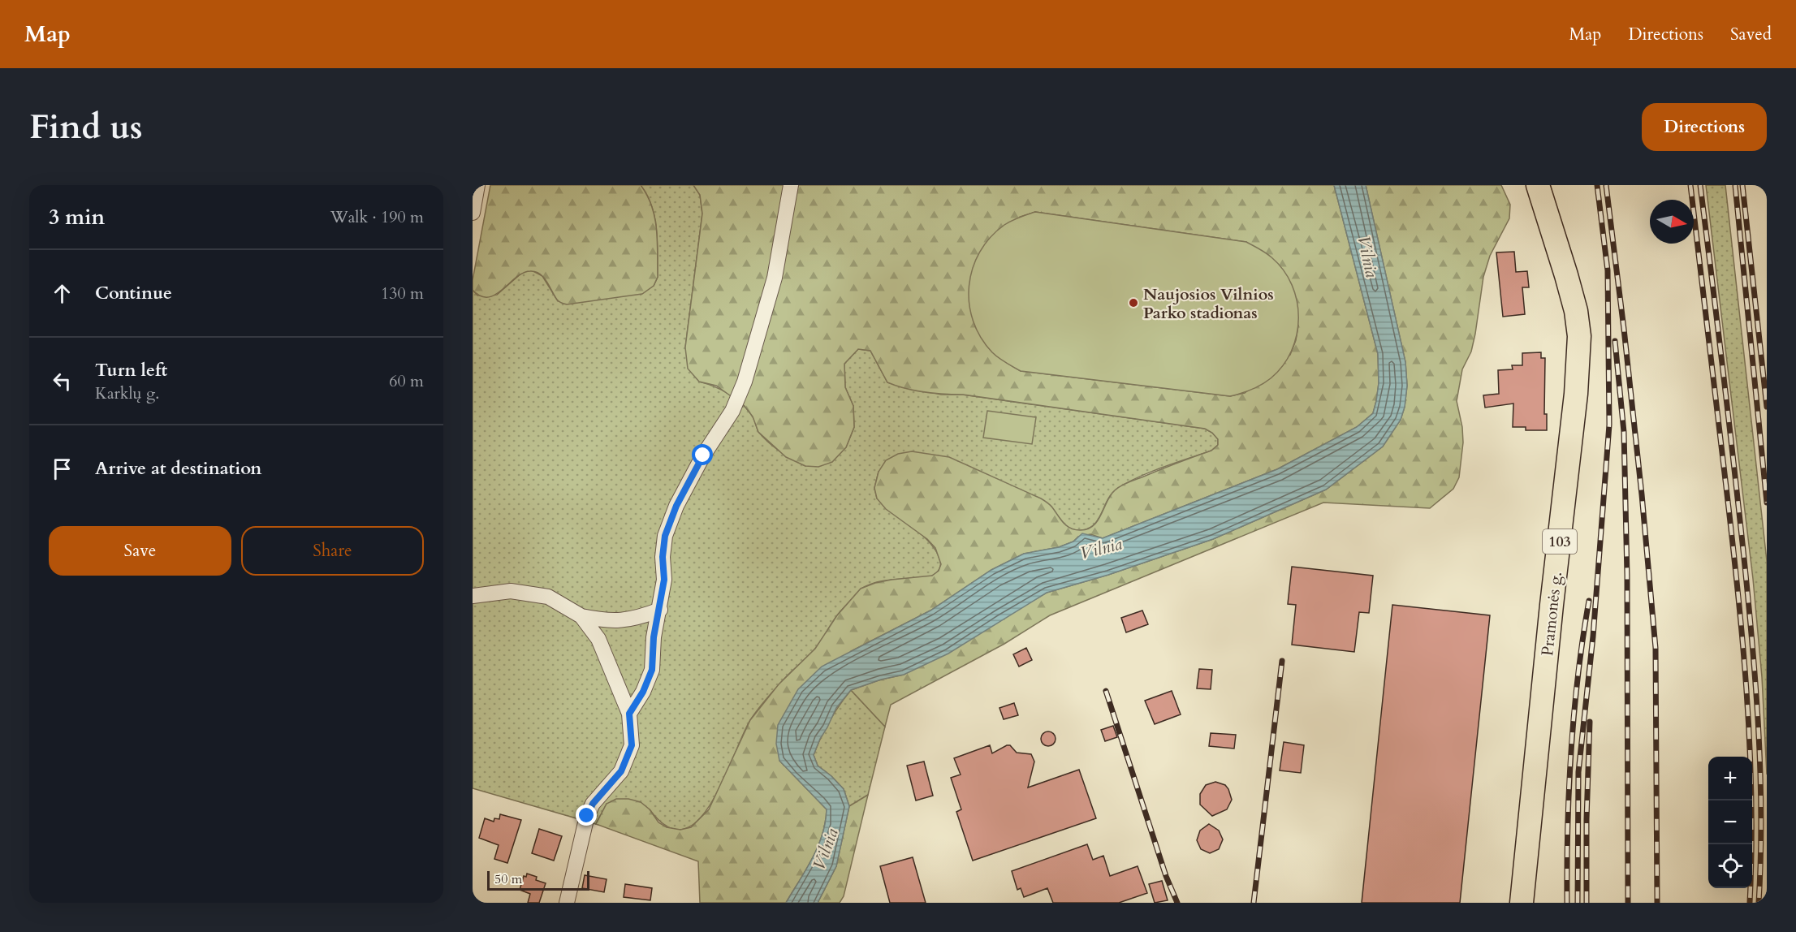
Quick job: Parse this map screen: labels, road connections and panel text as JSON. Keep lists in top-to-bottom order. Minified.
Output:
{"streets":{"main road":["103","Pramonės g."]},"water":["Vilnia"],"places":["Naujosios Vilnios Parko stadionas"],"scale_bar":"50 m","north":"right","page":{"header":"Map","nav":["Map","Directions","Saved"],"buttons":["Directions",["Save","Share"]],"title":"Find us","heading":["3 min","Walk · 190 m"],"list":[["Continue","130 m"],["Turn left","Karklų g.","60 m"],"Arrive at destination"],"map_buttons":["+","−"],"scale":"50 m"}}
